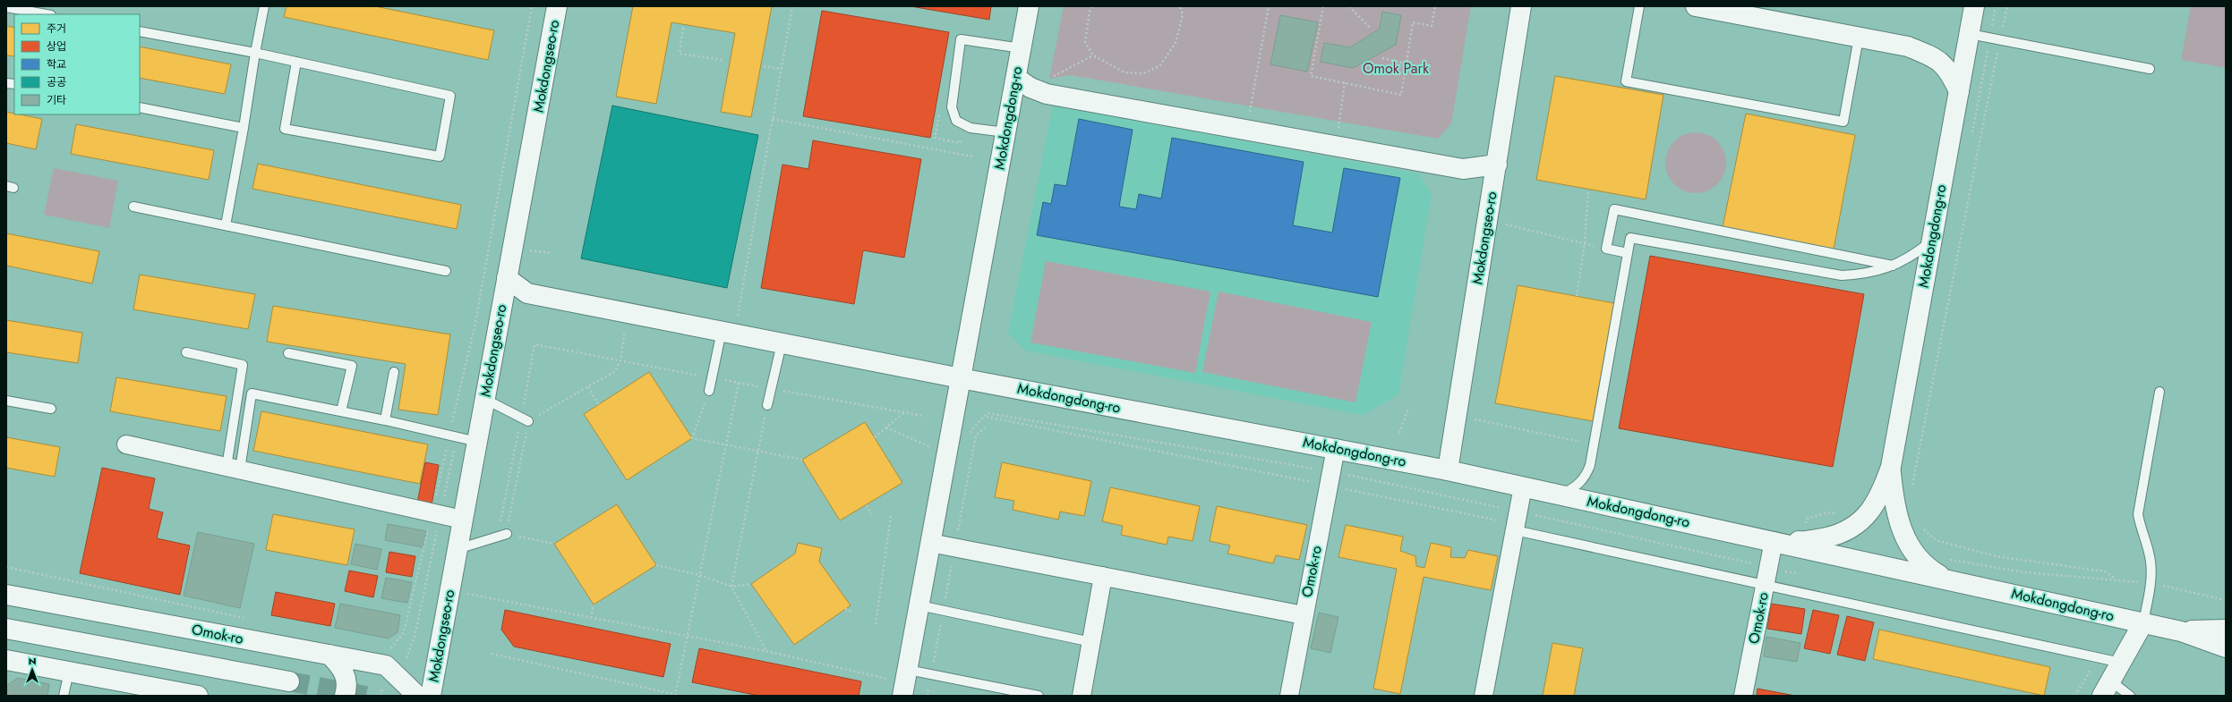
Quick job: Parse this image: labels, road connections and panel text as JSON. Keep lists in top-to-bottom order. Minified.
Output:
{"streets":{"main road":["Mokdongseo-ro","Mokdongdong-ro","Omok-ro"]},"crossings":[["Mokdongseo-ro","Mokdongdong-ro"],["Mokdongdong-ro","Omok-ro"]],"parks":["Omok Park"],"legend":["주거","상업","학교","공공","기타"],"north":"top"}
